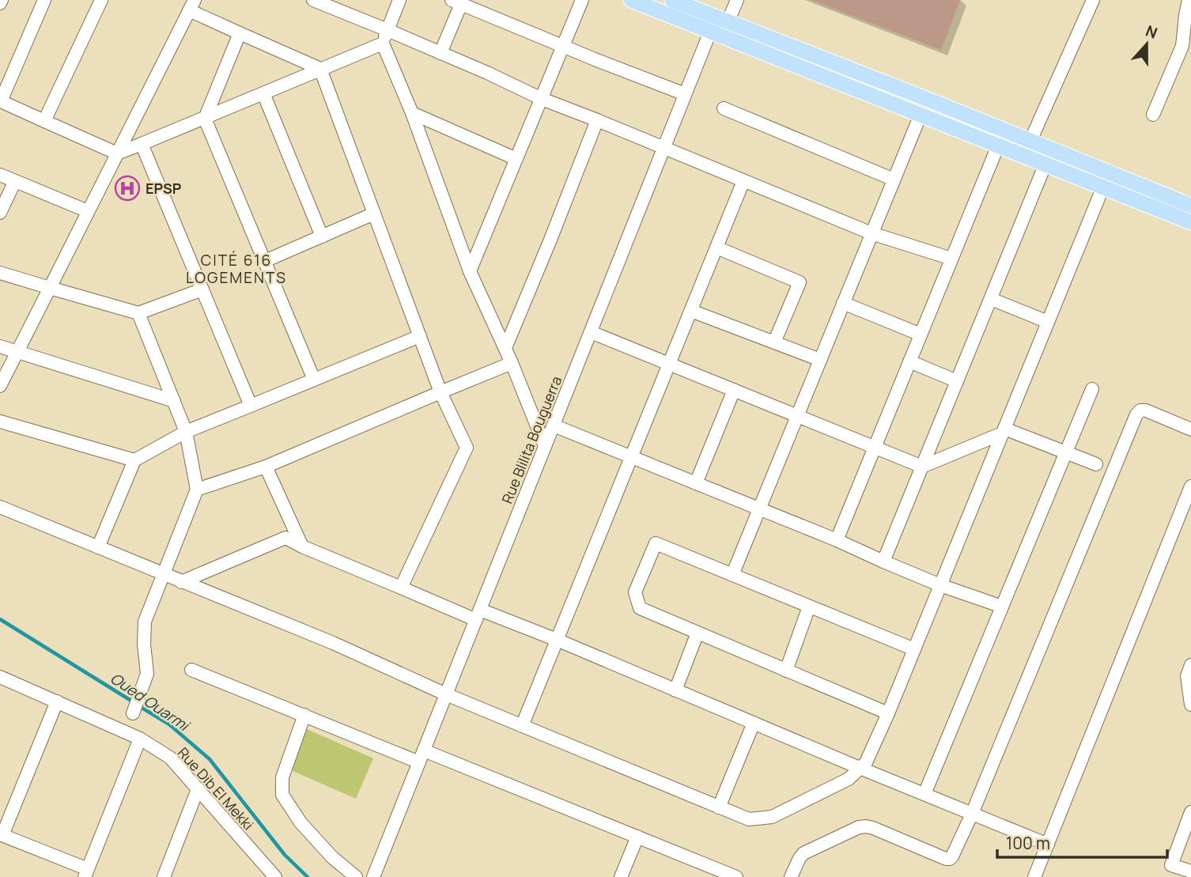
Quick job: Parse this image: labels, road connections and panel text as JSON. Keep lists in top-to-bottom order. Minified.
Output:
{"streets":{"street":["Rue Blilita Bouguerra","Rue Dib El Mekki"]},"districts":["CITÉ 616 LOGEMENTS"],"water":["Oued Ouarmi"],"places":{"hospital":["EPSP"]},"scale_bar":"100 m","north":"top"}
